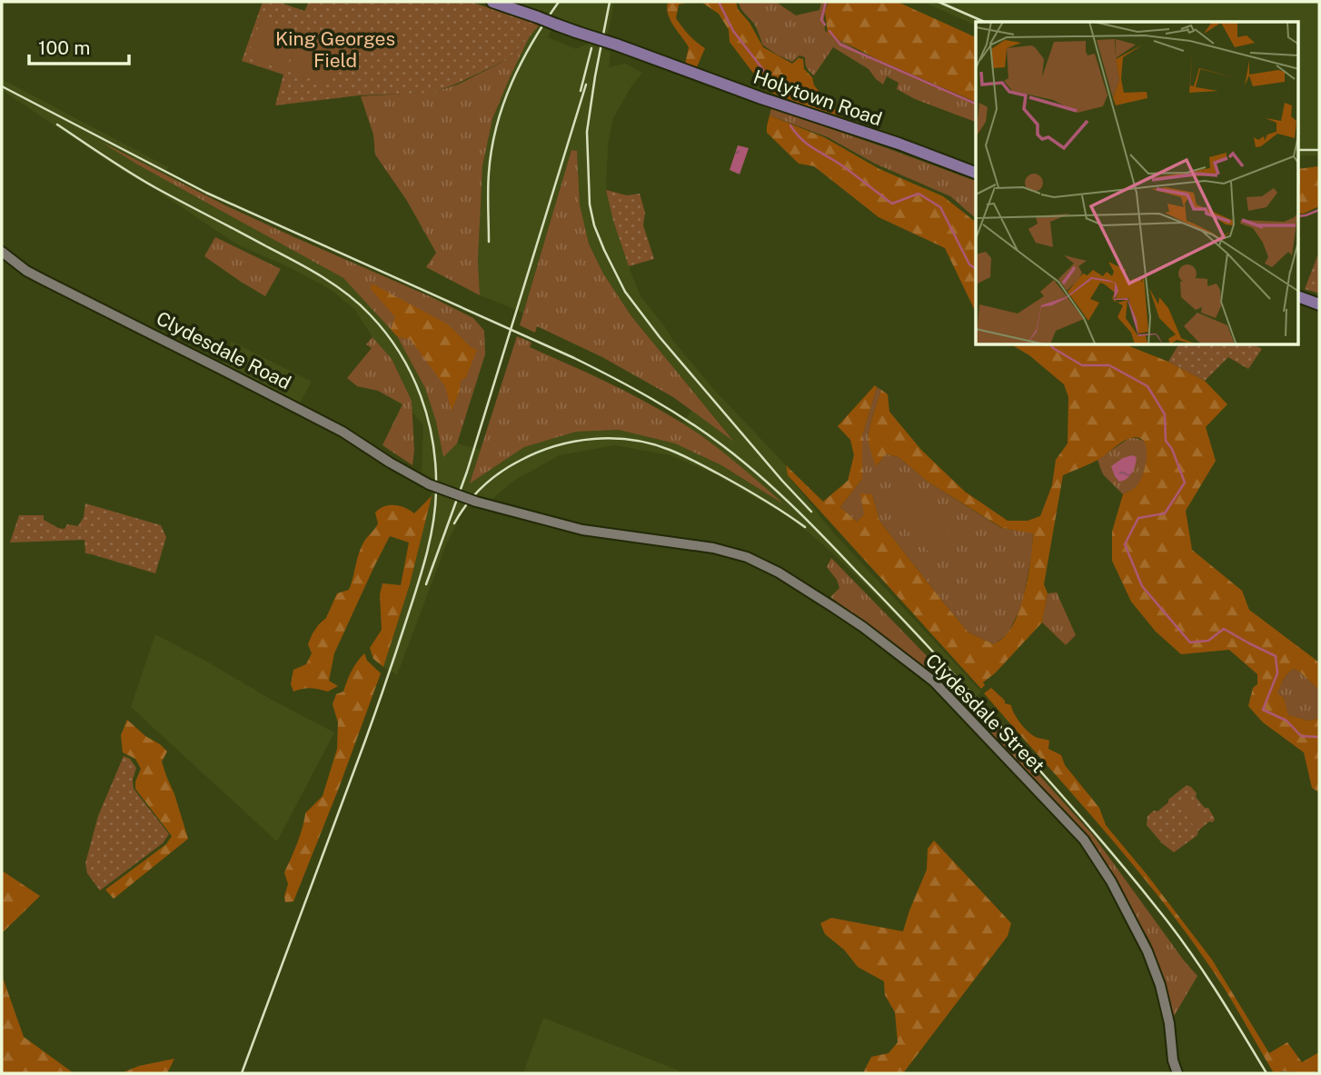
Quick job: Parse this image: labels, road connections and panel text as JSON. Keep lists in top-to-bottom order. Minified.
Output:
{"streets":{"main road":["Holytown Road","Clydesdale Road","Clydesdale Street"]},"crossings":[["Clydesdale Road","Clydesdale Street"]],"parks":["King Georges Field"],"scale_bar":"100 m"}
